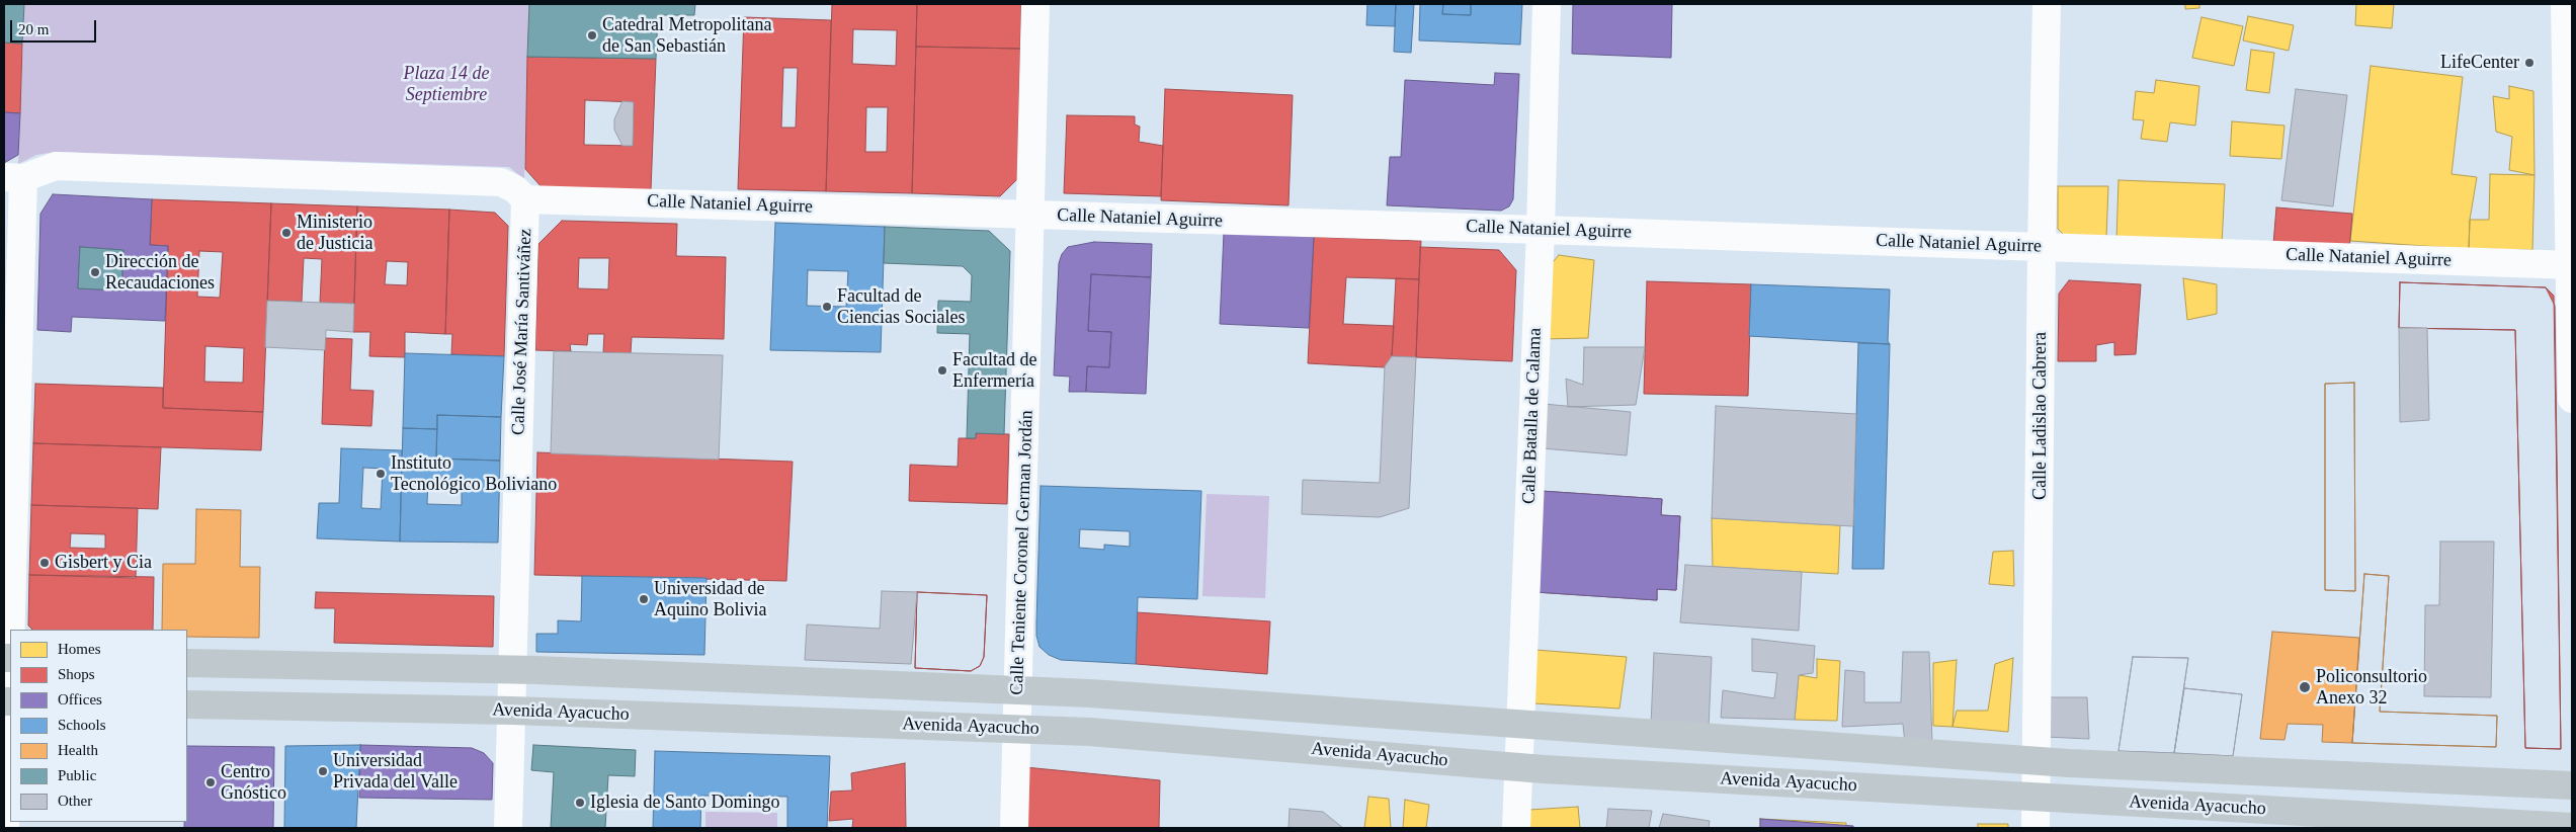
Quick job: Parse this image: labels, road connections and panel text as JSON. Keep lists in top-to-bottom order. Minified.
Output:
{"streets":{"main road":["Avenida Ayacucho"],"street":["Calle Nataniel Aguirre","Calle José María Santiváñez","Calle Batalla de Calama","Calle Ladislao Cabrera","Calle Teniente Coronel German Jordán"]},"crossings":[["Calle Nataniel Aguirre","Calle José María Santiváñez"],["Calle Nataniel Aguirre","Calle Batalla de Calama"],["Calle Nataniel Aguirre","Calle Ladislao Cabrera"],["Calle Nataniel Aguirre","Calle Teniente Coronel German Jordán"],["Calle José María Santiváñez","Avenida Ayacucho"],["Calle Batalla de Calama","Avenida Ayacucho"],["Calle Ladislao Cabrera","Avenida Ayacucho"],["Calle Teniente Coronel German Jordán","Avenida Ayacucho"]],"parks":["Plaza 14 de Septiembre"],"places":["Catedral Metropolitana de San Sebastián","LifeCenter","Ministerio de Justicia","Dirección de Recaudaciones","Facultad de Ciencias Sociales","Facultad de Enfermería","Instituto Tecnológico Boliviano","Gisbert y Cia","Universidad de Aquino Bolivia","Policonsultorio Anexo 32","Universidad Privada del Valle","Centro Gnóstico","Iglesia de Santo Domingo"],"legend":["Homes","Shops","Offices","Schools","Health","Public","Other"],"scale_bar":"20 m"}
